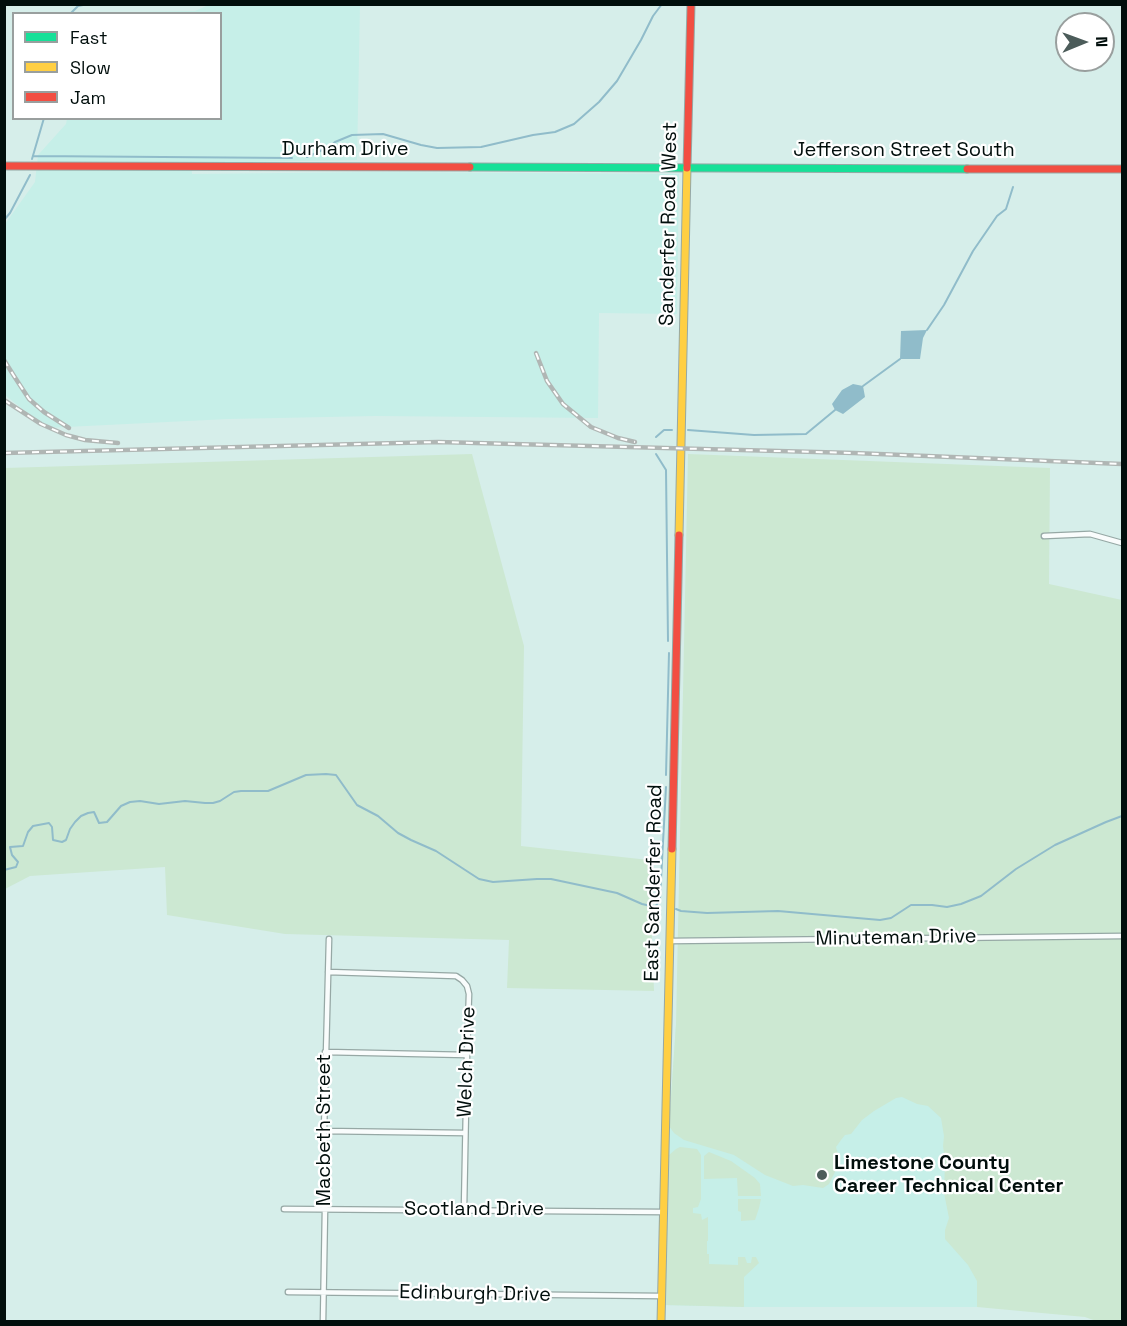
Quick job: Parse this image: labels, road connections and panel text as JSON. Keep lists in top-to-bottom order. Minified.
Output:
{"streets":{"street":["Durham Drive","Jefferson Street South","Sanderfer Road West","East Sanderfer Road","Minuteman Drive","Welch Drive","Macbeth Street","Scotland Drive","Edinburgh Drive"]},"crossings":[["Durham Drive","Jefferson Street South"],["Durham Drive","Sanderfer Road West"],["Jefferson Street South","Sanderfer Road West"],["Sanderfer Road West","East Sanderfer Road"],["East Sanderfer Road","Minuteman Drive"],["East Sanderfer Road","Scotland Drive"],["East Sanderfer Road","Edinburgh Drive"],["Welch Drive","Macbeth Street"],["Welch Drive","Scotland Drive"],["Macbeth Street","Scotland Drive"],["Macbeth Street","Edinburgh Drive"]],"places":["Limestone County Career Technical Center"],"legend":["Fast","Slow","Jam"],"north":"right"}
